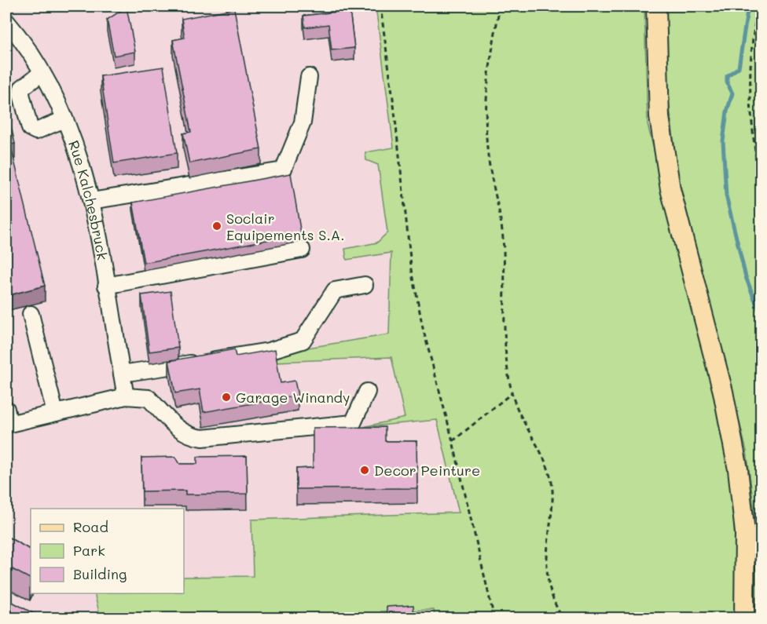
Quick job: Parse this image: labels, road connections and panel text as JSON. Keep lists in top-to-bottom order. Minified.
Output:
{"streets":{"street":["Rue Kalchesbruck"]},"places":["Soclair Equipements S.A.","Garage Winandy","Decor Peinture"],"legend":["Road","Park","Building"]}
